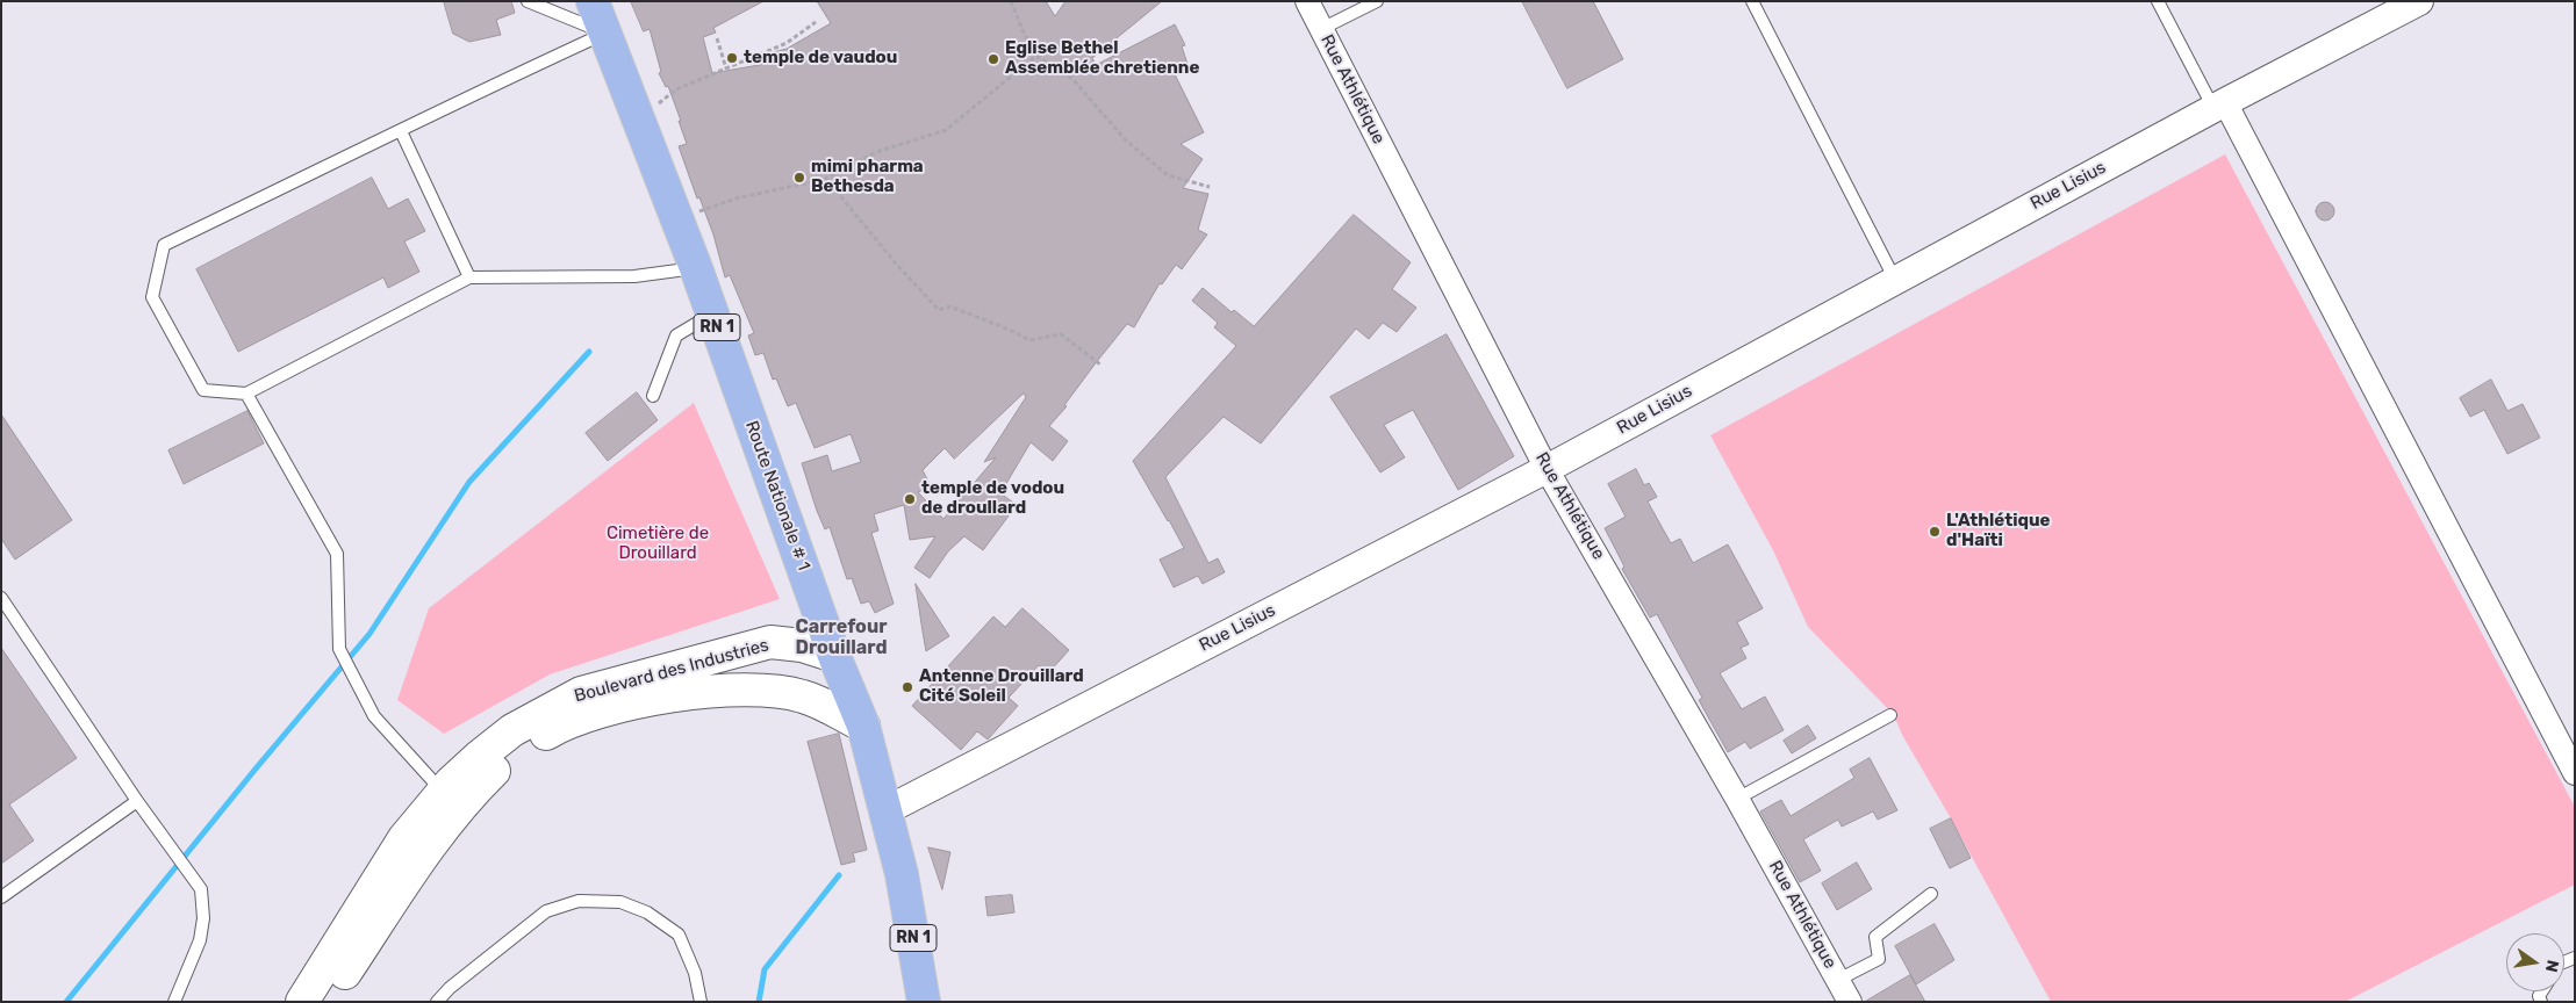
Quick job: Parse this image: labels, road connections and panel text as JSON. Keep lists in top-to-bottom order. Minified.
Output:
{"streets":{"main road":["RN 1","Route Nationale # 1","Boulevard des Industries"],"street":["Rue Athlétique","Rue Lisius"]},"crossings":[["Rue Athlétique","Rue Lisius"],["Rue Lisius","Route Nationale # 1"],["Route Nationale # 1","Boulevard des Industries"]],"districts":["Carrefour Drouillard"],"parks":["Cimetière de Drouillard"],"places":["temple de vaudou","Eglise Bethel Assemblée chretienne","mimi pharma Bethesda","temple de vodou de droullard","L'Athlétique d'Haïti","Antenne Drouillard Cité Soleil"],"north":"right"}
